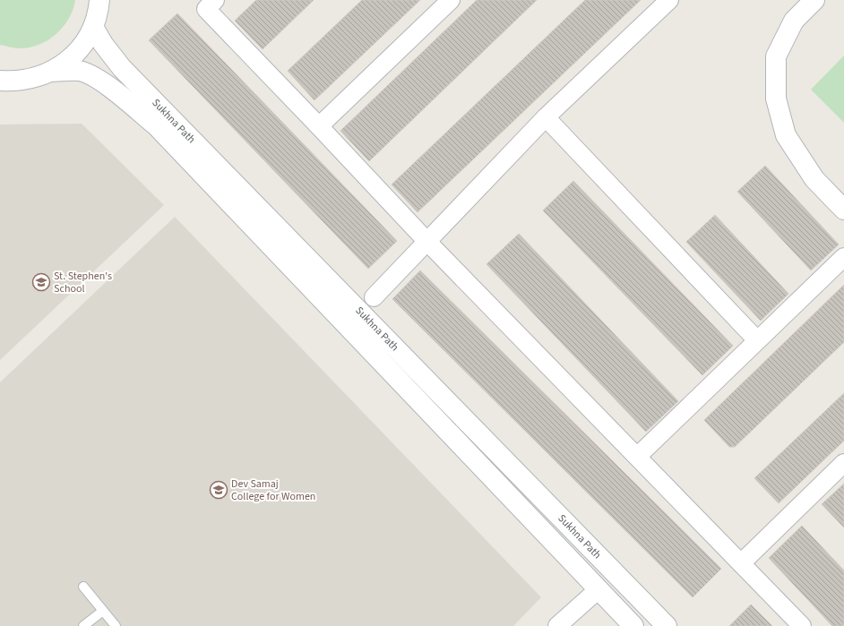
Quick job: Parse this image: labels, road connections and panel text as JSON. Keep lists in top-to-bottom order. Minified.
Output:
{"streets":{"main road":["Sukhna Path"]},"places":{"school or university":["St. Stephen's School","Dev Samaj College for Women"]}}
